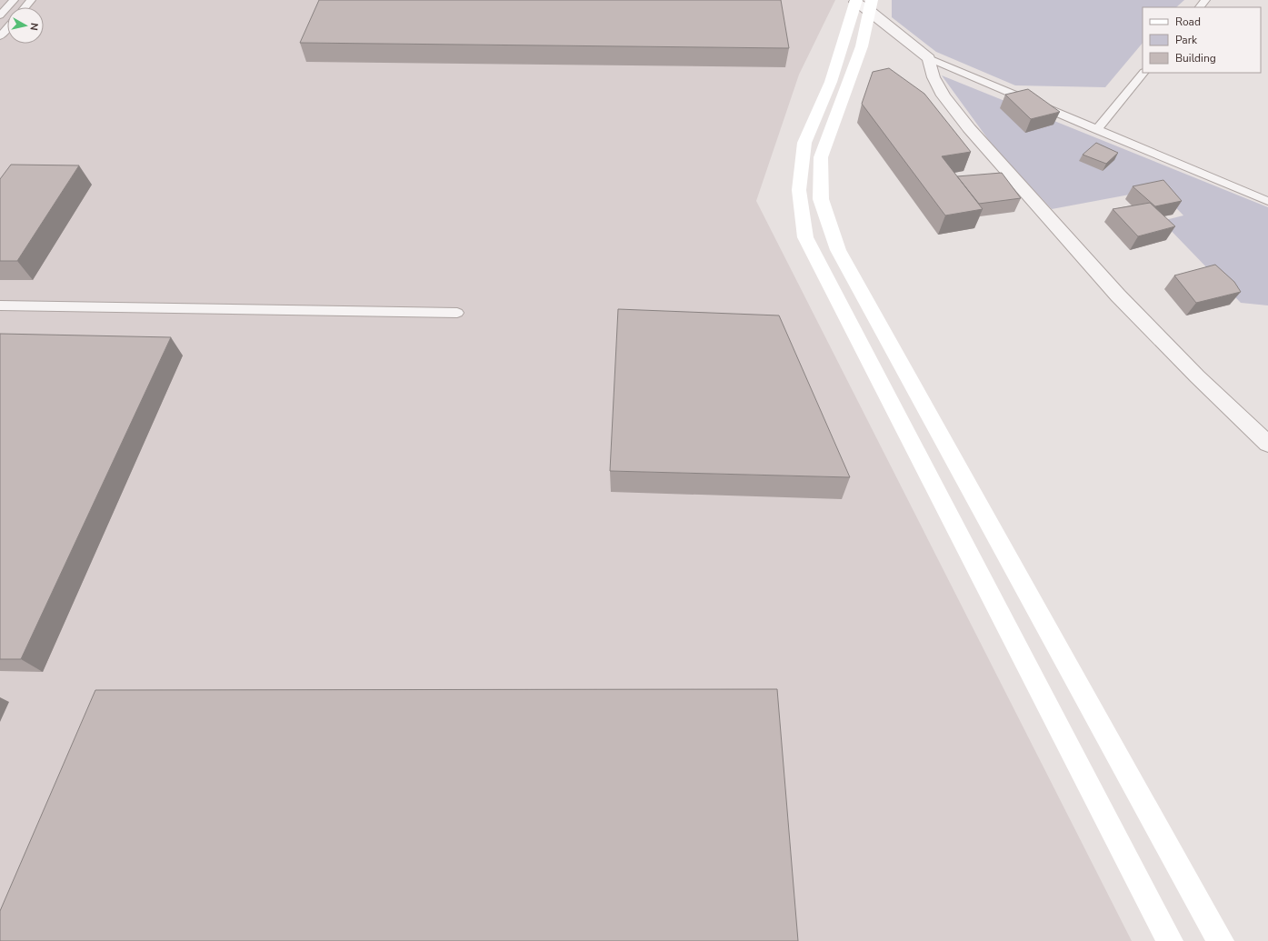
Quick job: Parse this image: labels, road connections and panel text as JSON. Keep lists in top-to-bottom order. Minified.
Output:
{"legend":["Road","Park","Building"],"north":"right"}
